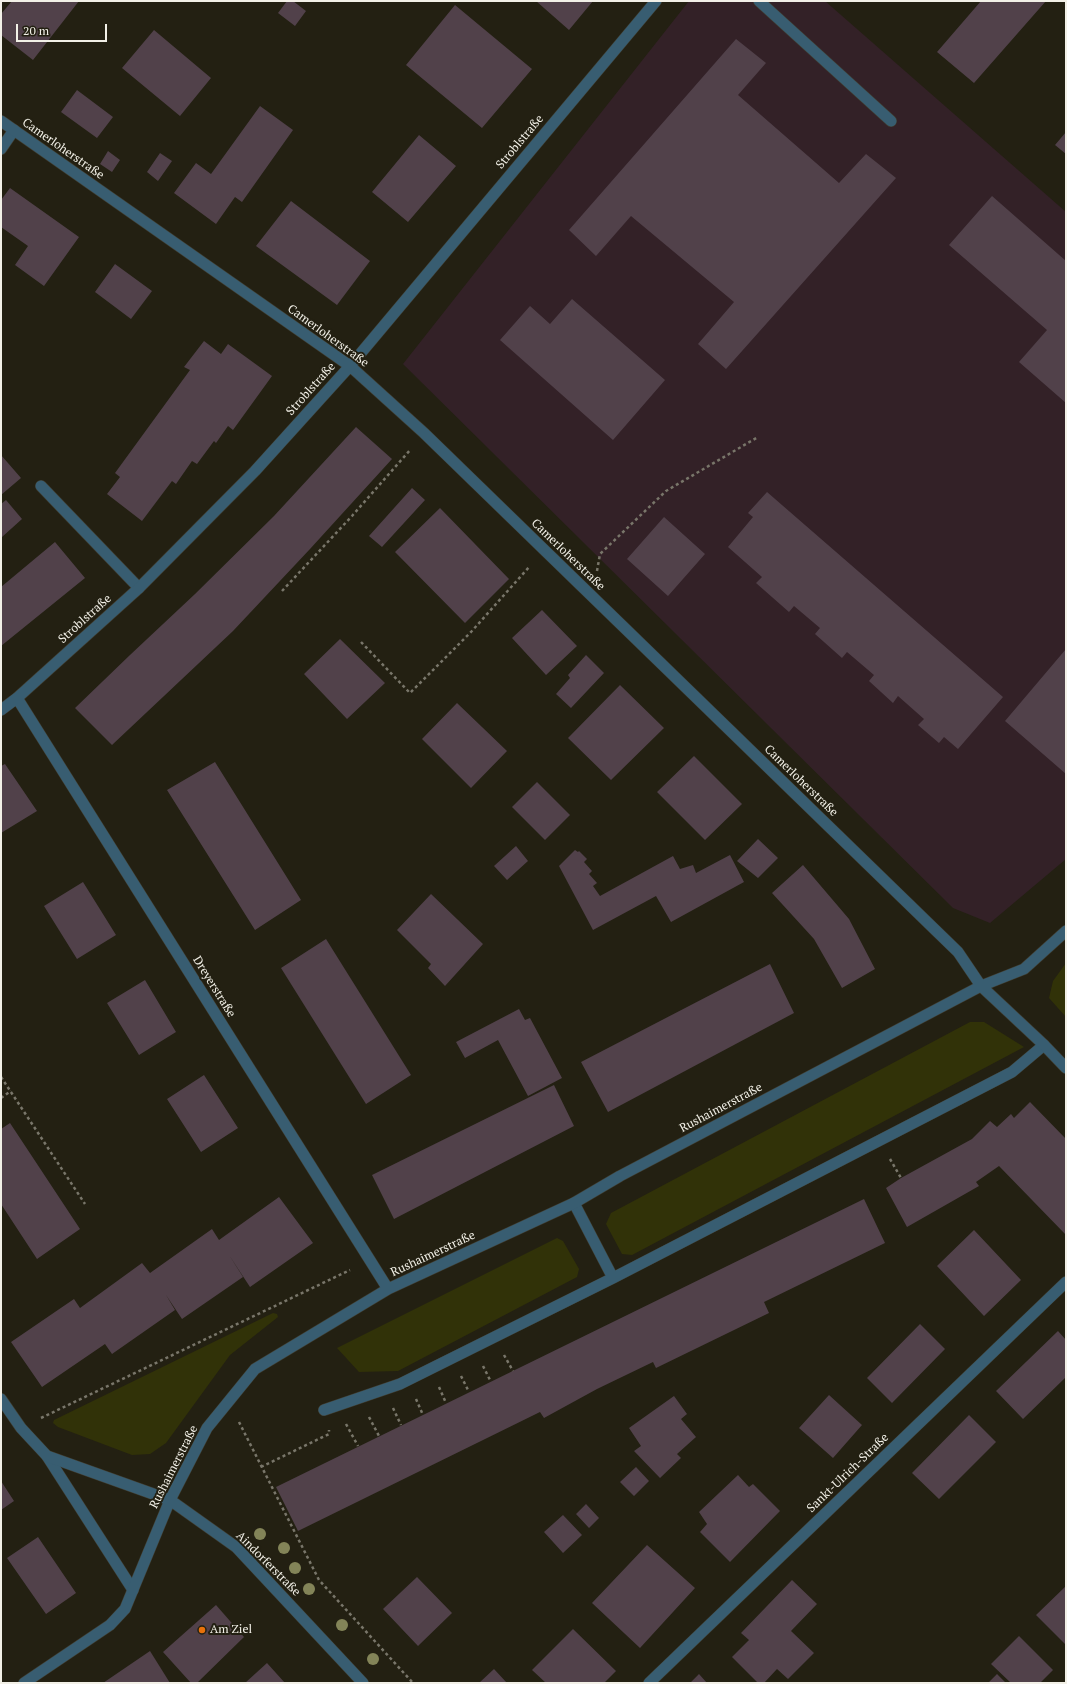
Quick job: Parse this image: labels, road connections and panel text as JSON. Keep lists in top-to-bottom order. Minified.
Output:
{"streets":{"street":["Stroblstraße","Camerloherstraße","Dreyerstraße","Rushaimerstraße","Sankt-Ulrich-Straße","Aindorferstraße"]},"crossings":[["Stroblstraße","Camerloherstraße"],["Stroblstraße","Dreyerstraße"],["Camerloherstraße","Rushaimerstraße"],["Dreyerstraße","Rushaimerstraße"],["Rushaimerstraße","Aindorferstraße"]],"places":["Am Ziel"],"scale_bar":"20 m"}
